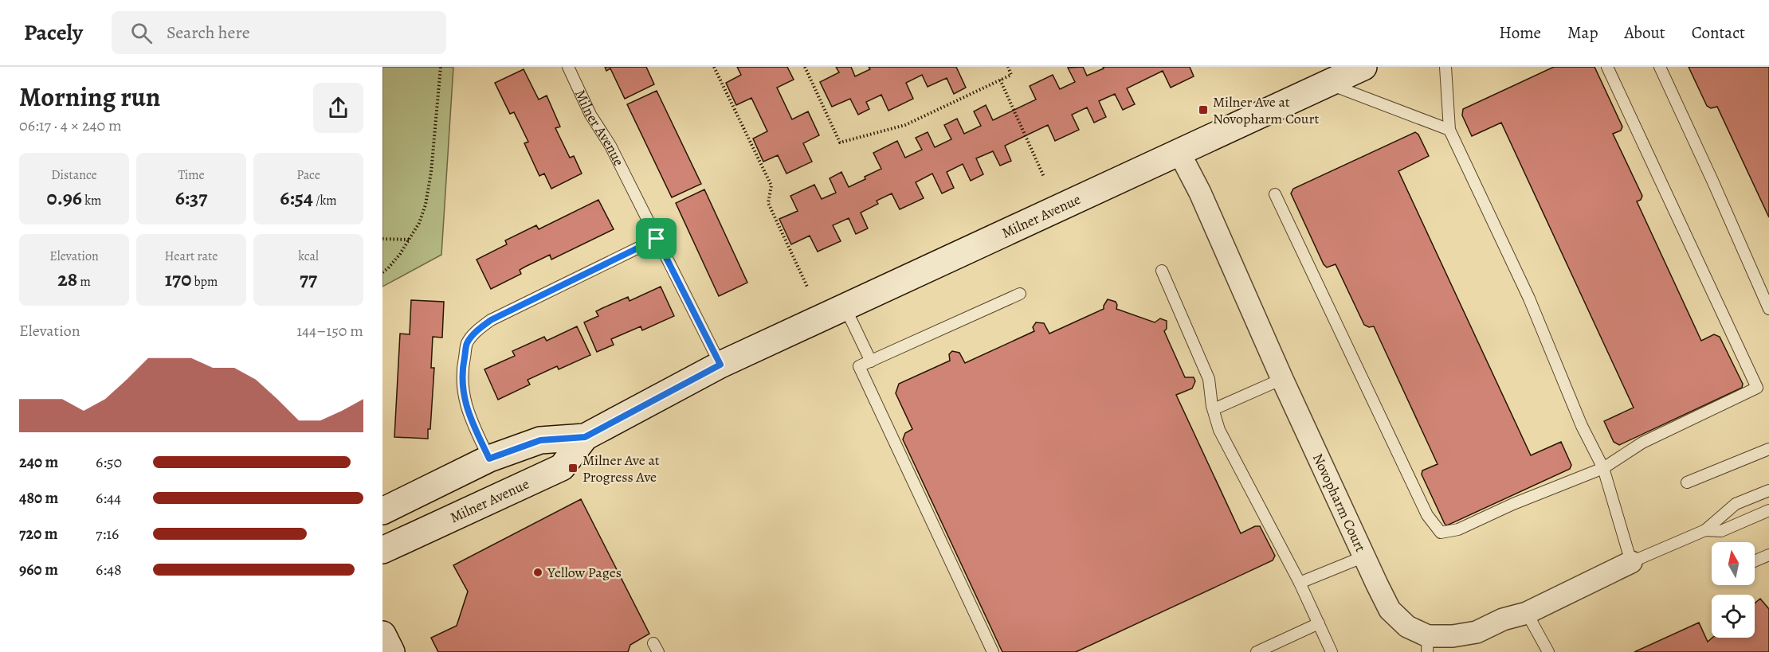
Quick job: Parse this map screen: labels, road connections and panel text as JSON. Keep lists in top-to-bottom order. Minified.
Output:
{"streets":{"main road":["Milner Avenue"],"street":["Novopharm Court"]},"crossings":[["Milner Avenue","Novopharm Court"]],"places":{"transit":["Milner Ave at Novopharm Court","Milner Ave at Progress Ave"],"other":["Yellow Pages"]},"north":"top","page":{"header":"Pacely","search":"Search here","nav":["Home","Map","About","Contact"],"heading":["Morning run","06:17 · 4 × 240 m"],"stats":[["Distance","0.96 km"],["Time","6:37"],["Pace","6:54 /km"],["Elevation","28 m"],["Heart rate","170 bpm"],["kcal","77"]],"chart":["Elevation","144–150 m"],"list":[{"name":"240 m","note":"6:50"},{"name":"480 m","note":"6:44"},{"name":"720 m","note":"7:16"},{"name":"960 m","note":"6:48"}]}}
